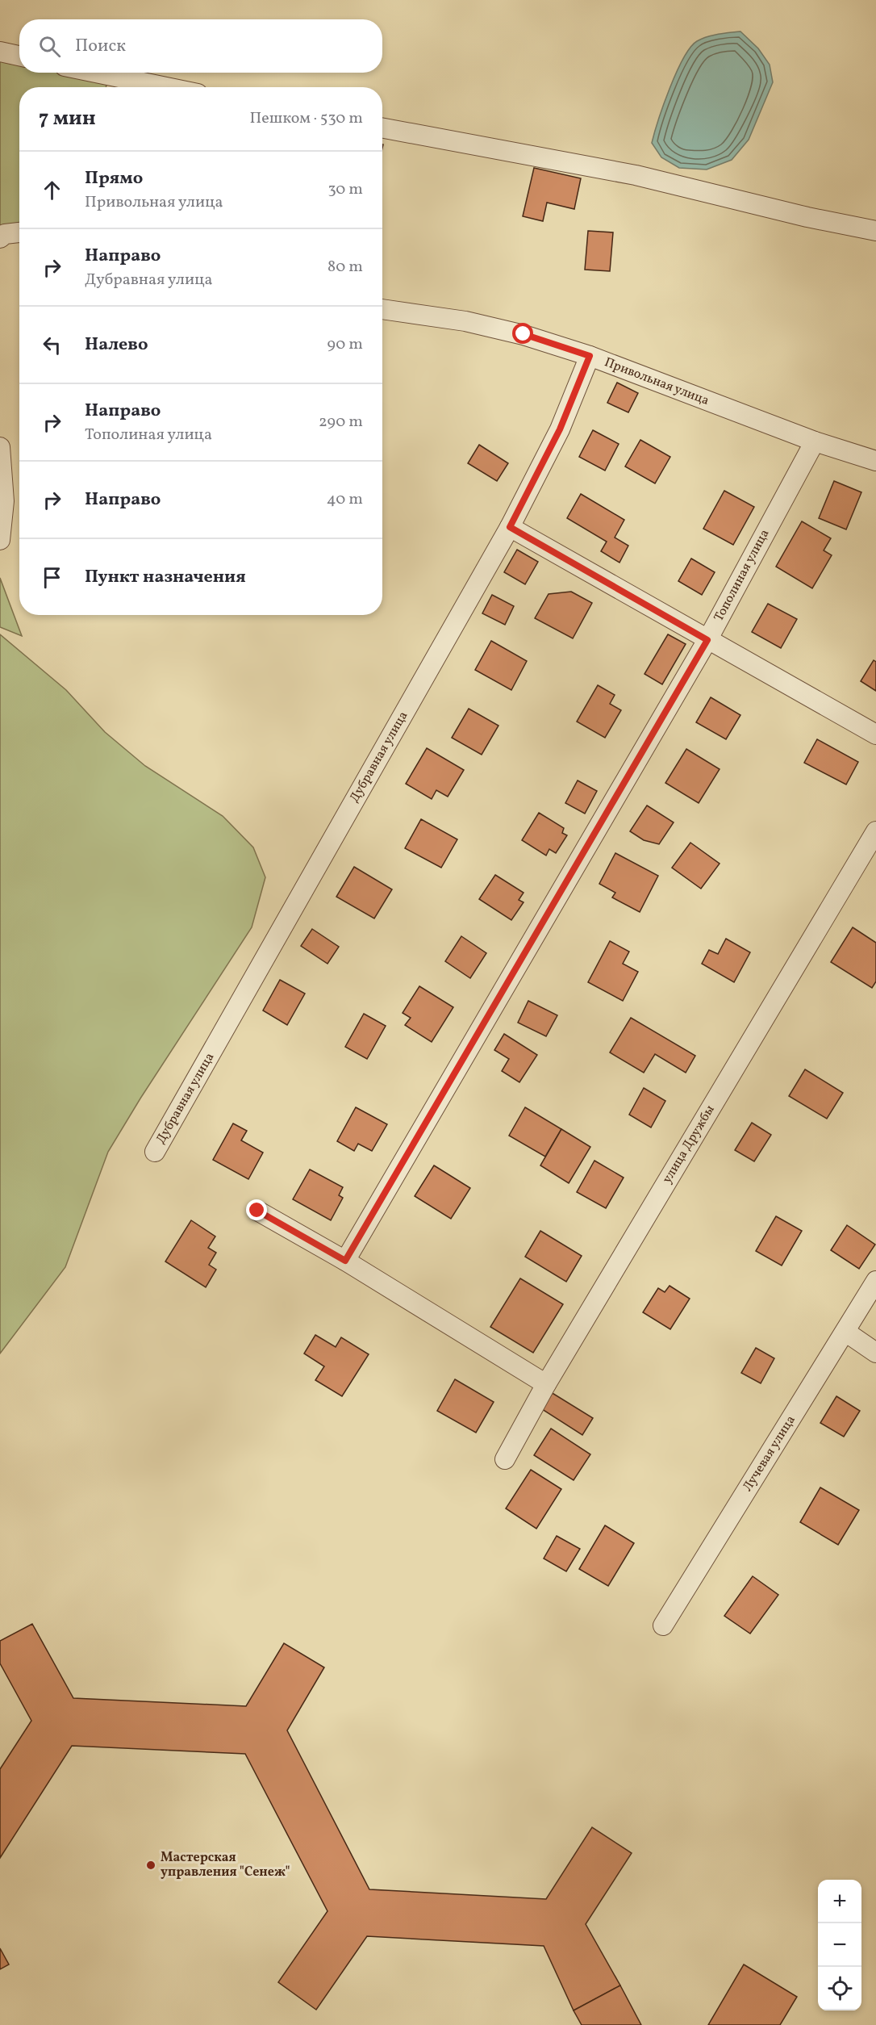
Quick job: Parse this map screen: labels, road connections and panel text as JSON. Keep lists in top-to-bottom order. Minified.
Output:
{"streets":{"street":["Привольная улица","Тополиная улица","Дубравная улица","улица Дружбы","Лучевая улица"]},"crossings":[["Привольная улица","Тополиная улица"],["Привольная улица","Дубравная улица"]],"places":["Мастерская управления \"Сенеж\""],"page":{"search":"Поиск","heading":["7 мин","Пешком · 530 m"],"list":[["Прямо","Привольная улица","30 m"],["Направо","Дубравная улица","80 m"],["Налево","90 m"],["Направо","Тополиная улица","290 m"],["Направо","40 m"],"Пункт назначения"],"map_buttons":["+","−"]}}
